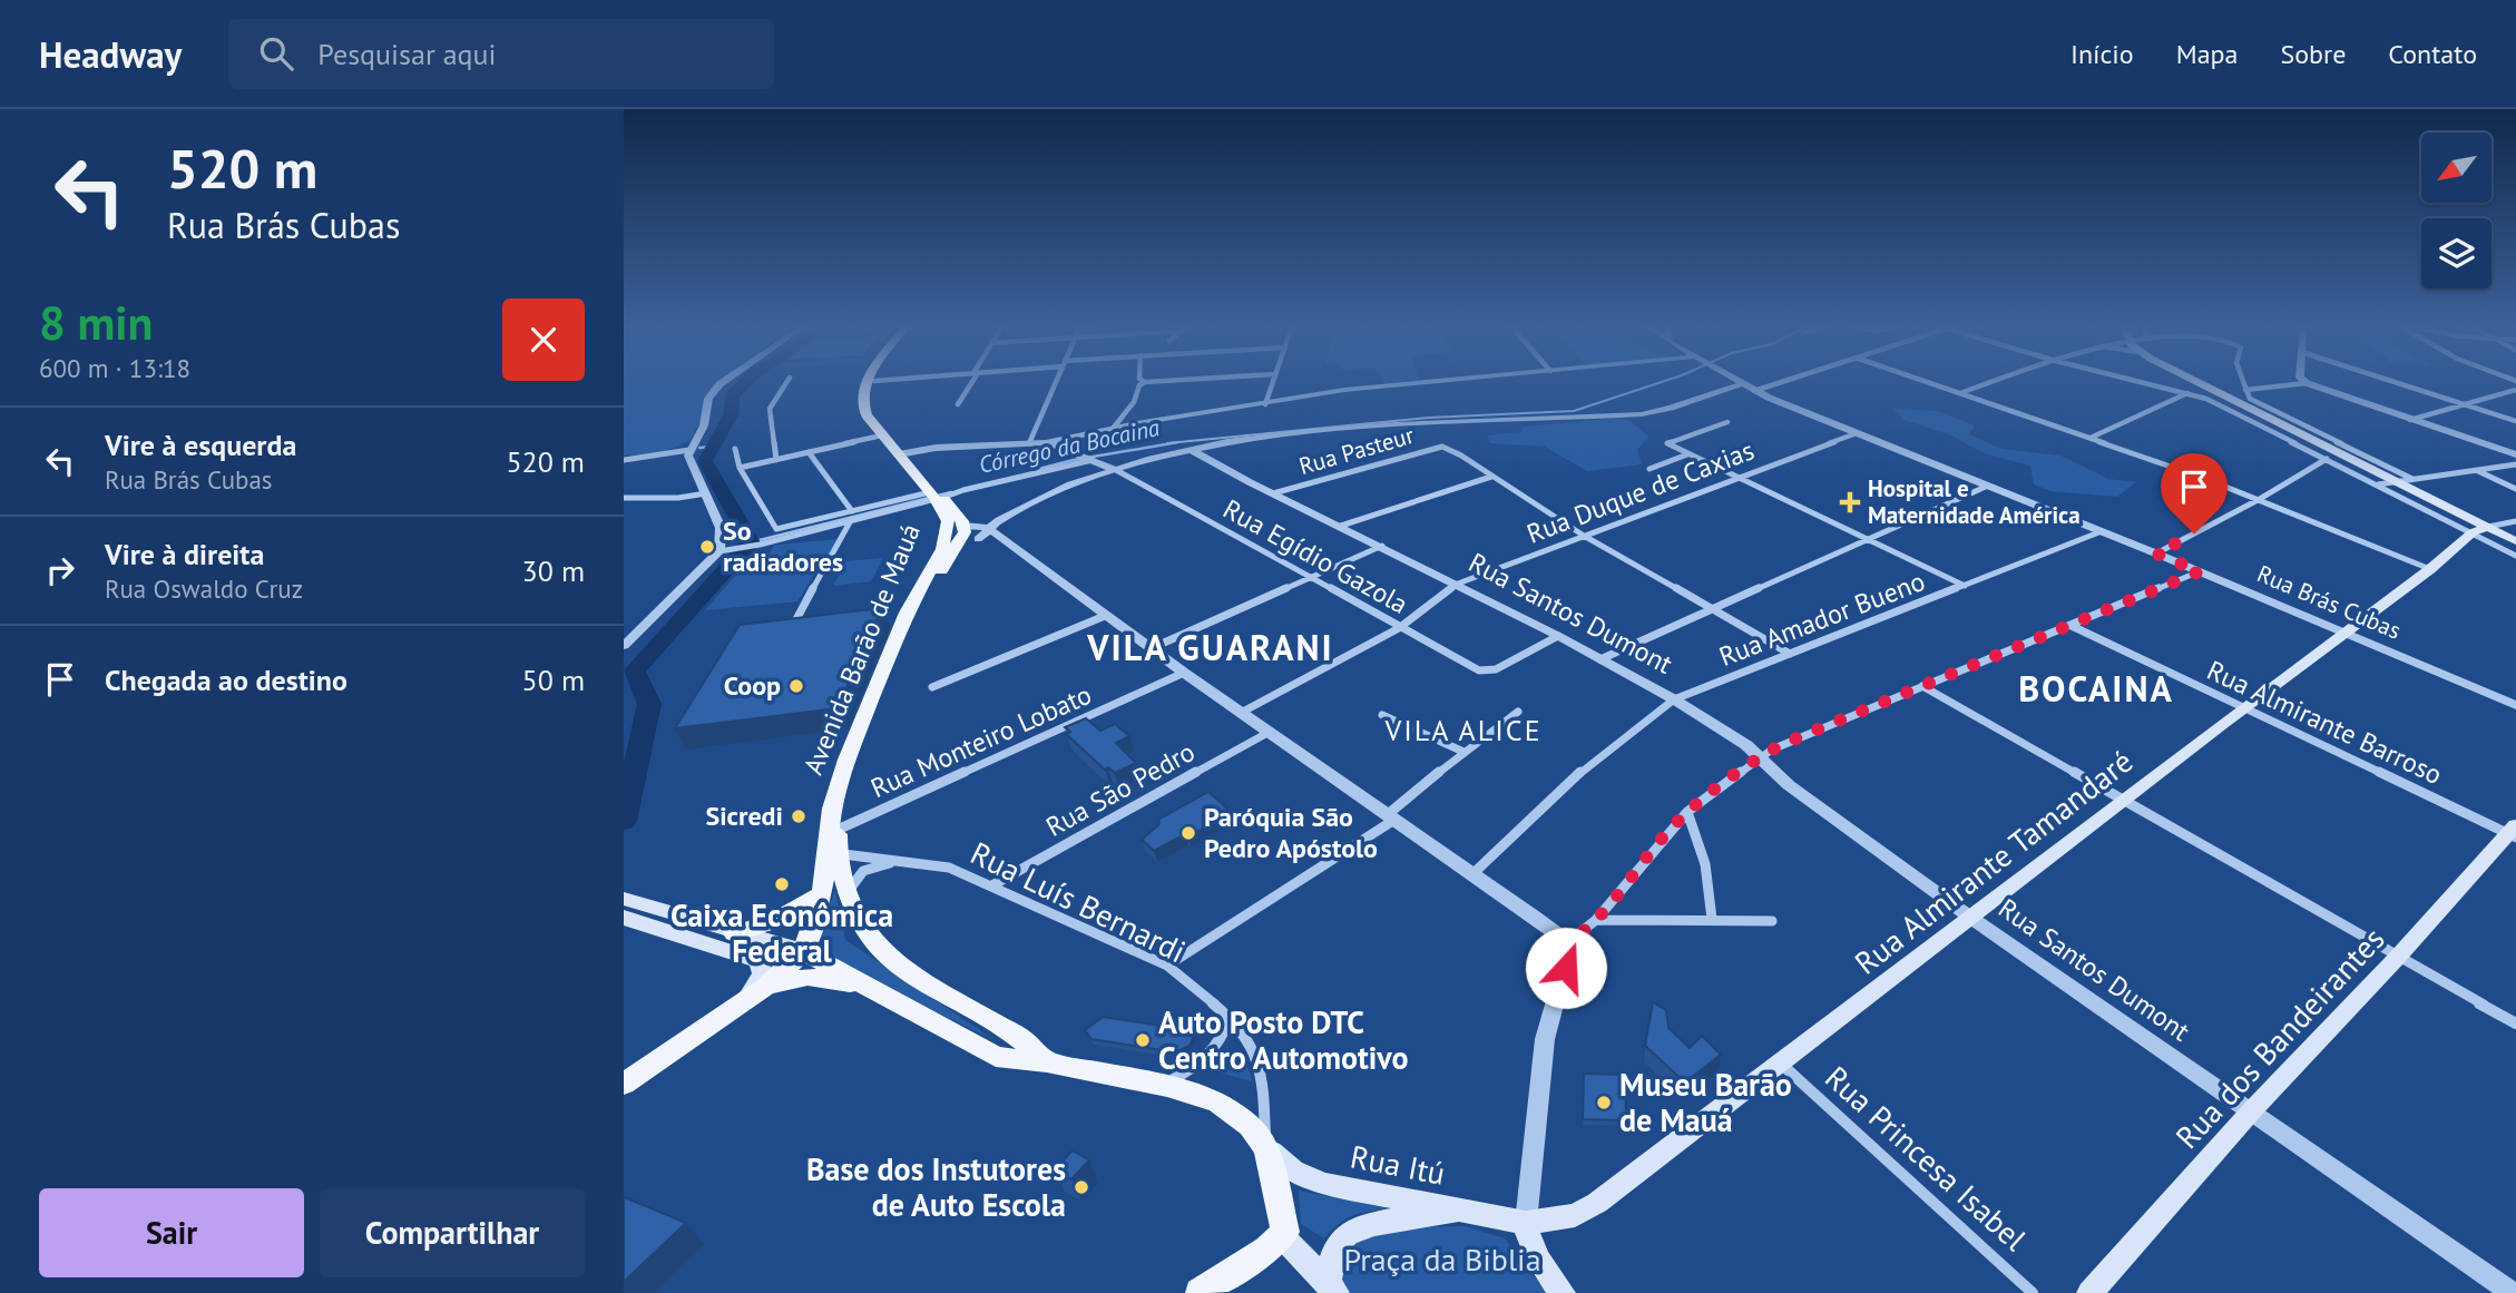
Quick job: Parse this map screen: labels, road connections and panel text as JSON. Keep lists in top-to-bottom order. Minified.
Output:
{"streets":{"main road":["Avenida Barão de Mauá","Rua Almirante Tamandaré","Rua dos Bandeirantes","Rua Itú"],"street":["Rua Pasteur","Rua Duque de Caxias","Rua Egídio Gazola","Rua Brás Cubas","Rua Santos Dumont","Rua Amador Bueno","Rua Almirante Barroso","Rua Monteiro Lobato","Rua São Pedro","Rua Luís Bernardi","Rua Princesa Isabel"]},"crossings":[["Rua Pasteur","Rua Santos Dumont"],["Rua Duque de Caxias","Rua Egídio Gazola"],["Rua Duque de Caxias","Rua Brás Cubas"],["Rua Duque de Caxias","Rua Santos Dumont"],["Rua Egídio Gazola","Rua Santos Dumont"],["Rua Brás Cubas","Rua Amador Bueno"],["Rua Brás Cubas","Rua Almirante Tamandaré"],["Rua Santos Dumont","Rua Amador Bueno"],["Rua Santos Dumont","Rua Almirante Tamandaré"],["Rua Santos Dumont","Rua dos Bandeirantes"],["Avenida Barão de Mauá","Rua Monteiro Lobato"],["Avenida Barão de Mauá","Rua Luís Bernardi"],["Rua Almirante Barroso","Rua Almirante Tamandaré"],["Rua Almirante Barroso","Rua dos Bandeirantes"],["Rua Monteiro Lobato","Rua Luís Bernardi"],["Rua São Pedro","Rua Luís Bernardi"],["Rua Almirante Tamandaré","Rua Princesa Isabel"],["Rua Almirante Tamandaré","Rua Itú"],["Rua Luís Bernardi","Rua Itú"]],"districts":["VILA GUARANI","BOCAINA","VILA ALICE"],"water":["Córrego da Bocaina"],"parks":["Praça da Biblia"],"places":{"health":["Hospital e Maternidade América"],"other":["So radiadores","Coop","Sicredi","Paróquia São Pedro Apóstolo","Caixa Econômica Federal","Auto Posto DTC Centro Automotivo","Museu Barão de Mauá","Base dos Instutores de Auto Escola"]},"north":"bottom left","page":{"header":"Headway","search":"Pesquisar aqui","nav":["Início","Mapa","Sobre","Contato"],"turn":["520 m","Rua Brás Cubas"],"heading":["8 min","600 m · 13:18"],"list":[{"name":"Vire à esquerda","note":"Rua Brás Cubas","value":"520 m"},{"name":"Vire à direita","note":"Rua Oswaldo Cruz","value":"30 m"},{"name":"Chegada ao destino","value":"50 m"}],"buttons":["Sair","Compartilhar"]}}
